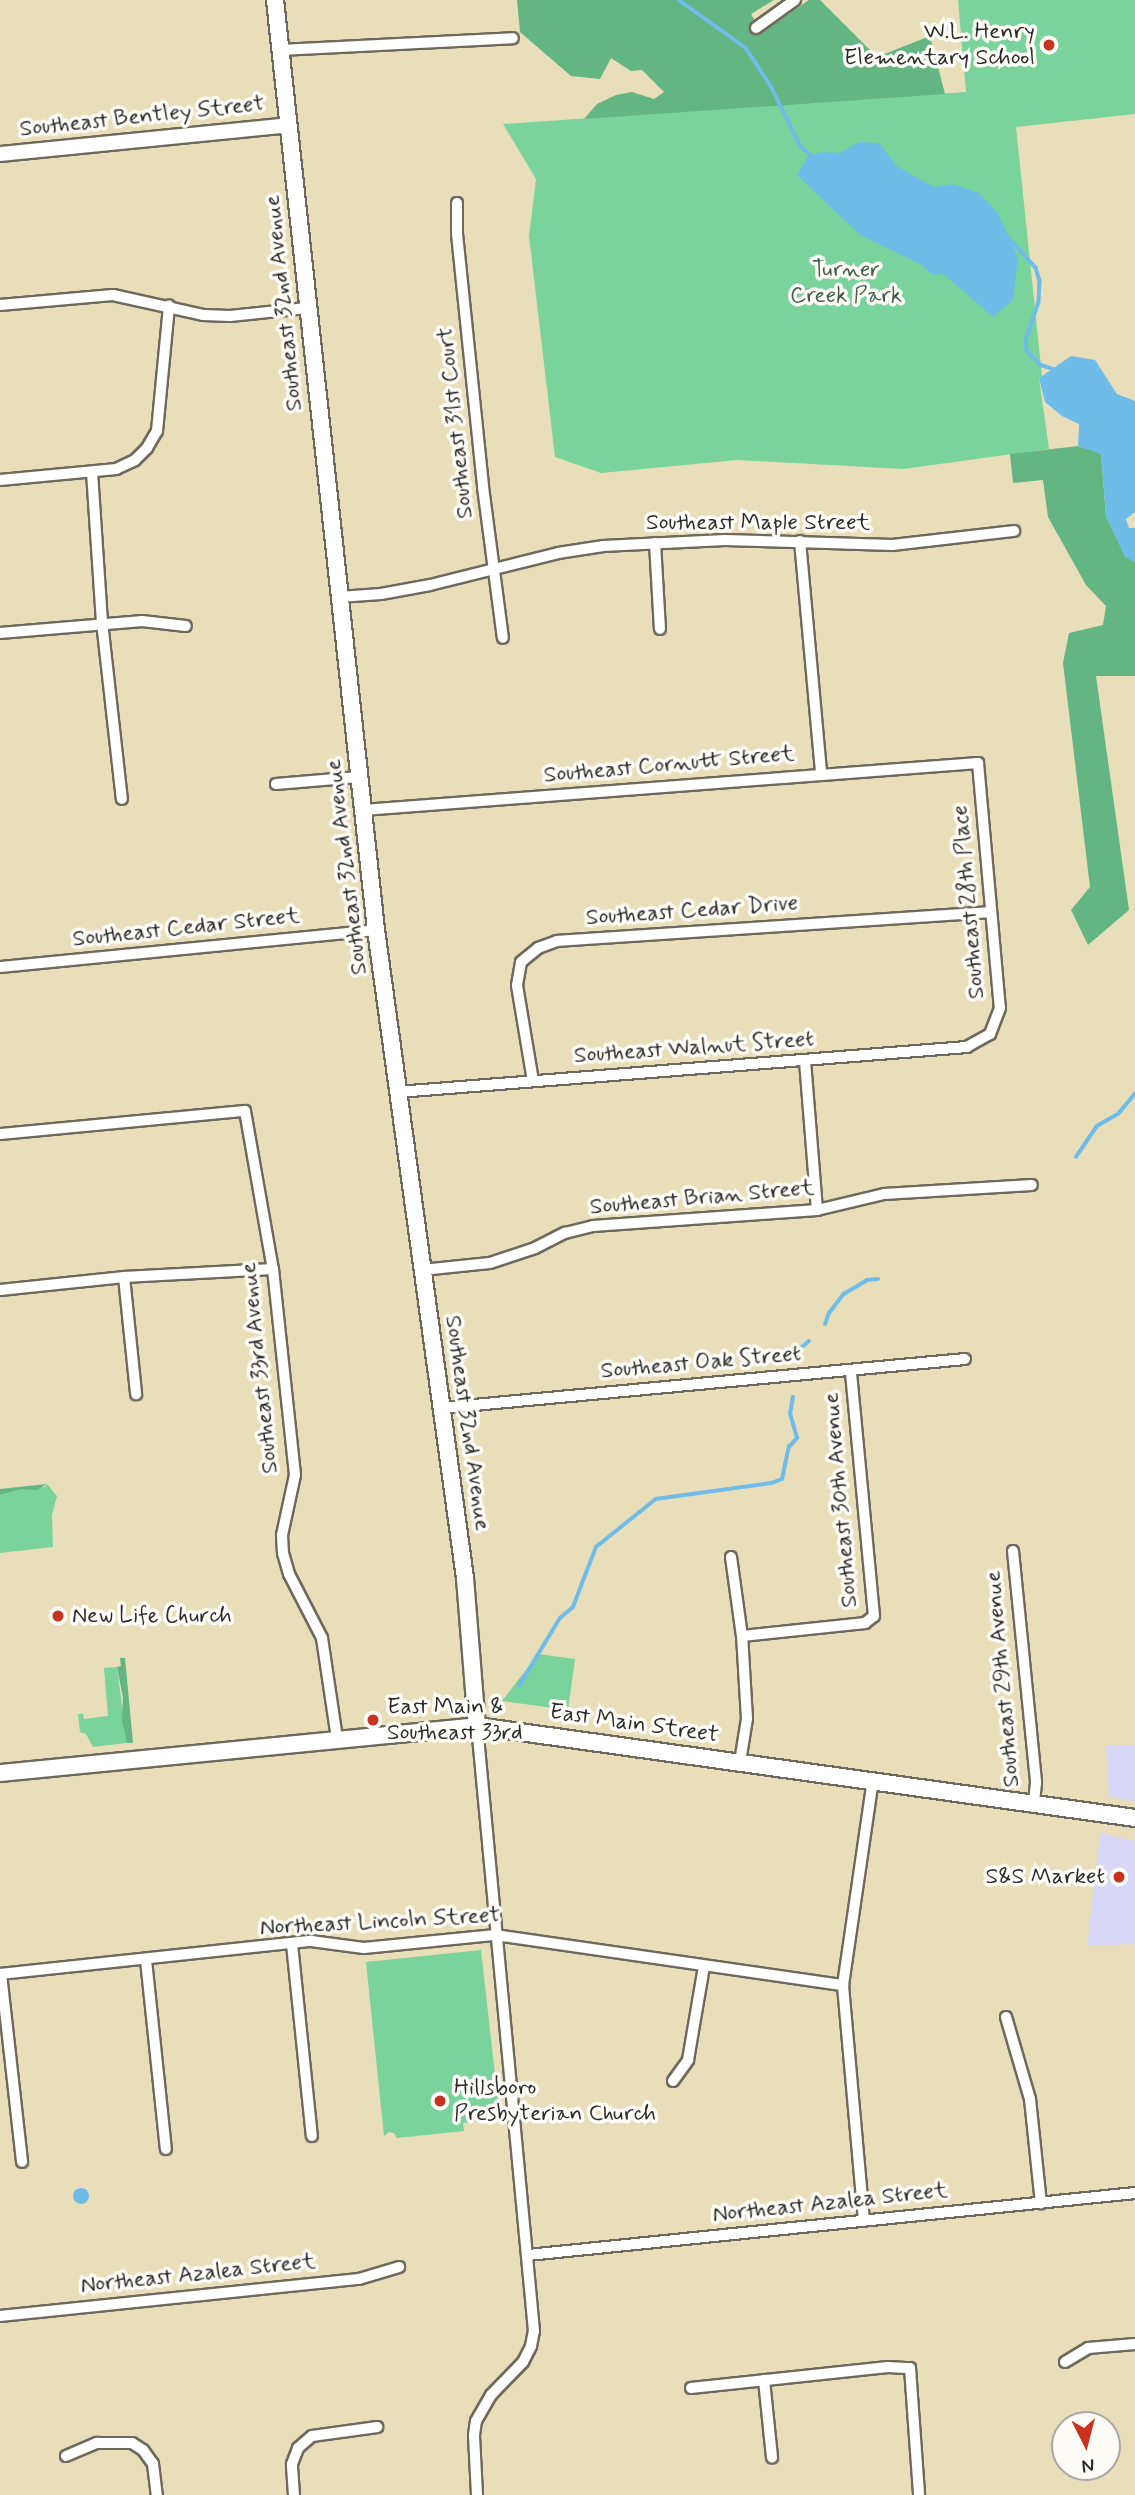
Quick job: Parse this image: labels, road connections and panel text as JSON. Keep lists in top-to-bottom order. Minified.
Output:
{"streets":{"main road":["Southeast 32nd Avenue","East Main Street"],"street":["Southeast Bentley Street","Southeast 31st Court","Southeast Maple Street","Southeast Cornutt Street","Southeast 28th Place","Southeast Cedar Drive","Southeast Cedar Street","Southeast Walnut Street","Southeast Brian Street","Southeast Oak Street","Southeast 33rd Avenue","Southeast 30th Avenue","Southeast 29th Avenue","Northeast Lincoln Street","Northeast Azalea Street"]},"crossings":[["Southeast Bentley Street","Southeast 32nd Avenue"],["Southeast 32nd Avenue","Southeast Maple Street"],["Southeast 32nd Avenue","Southeast Cornutt Street"],["Southeast 32nd Avenue","Southeast Cedar Street"],["Southeast 32nd Avenue","Southeast Walnut Street"],["Southeast 32nd Avenue","Southeast Brian Street"],["Southeast 32nd Avenue","Southeast Oak Street"],["Southeast 32nd Avenue","East Main Street"],["Southeast 31st Court","Southeast Maple Street"],["Southeast Cornutt Street","Southeast 28th Place"],["Southeast 28th Place","Southeast Cedar Drive"],["Southeast 28th Place","Southeast Walnut Street"],["Southeast Cedar Drive","Southeast Walnut Street"],["Southeast Oak Street","Southeast 30th Avenue"],["Southeast 33rd Avenue","East Main Street"],["Southeast 29th Avenue","East Main Street"]],"parks":["Turner Creek Park"],"places":["W.L. Henry Elementary School","New Life Church","East Main & Southeast 33rd","S&S Market","Hillsboro Presbyterian Church"],"north":"bottom"}
